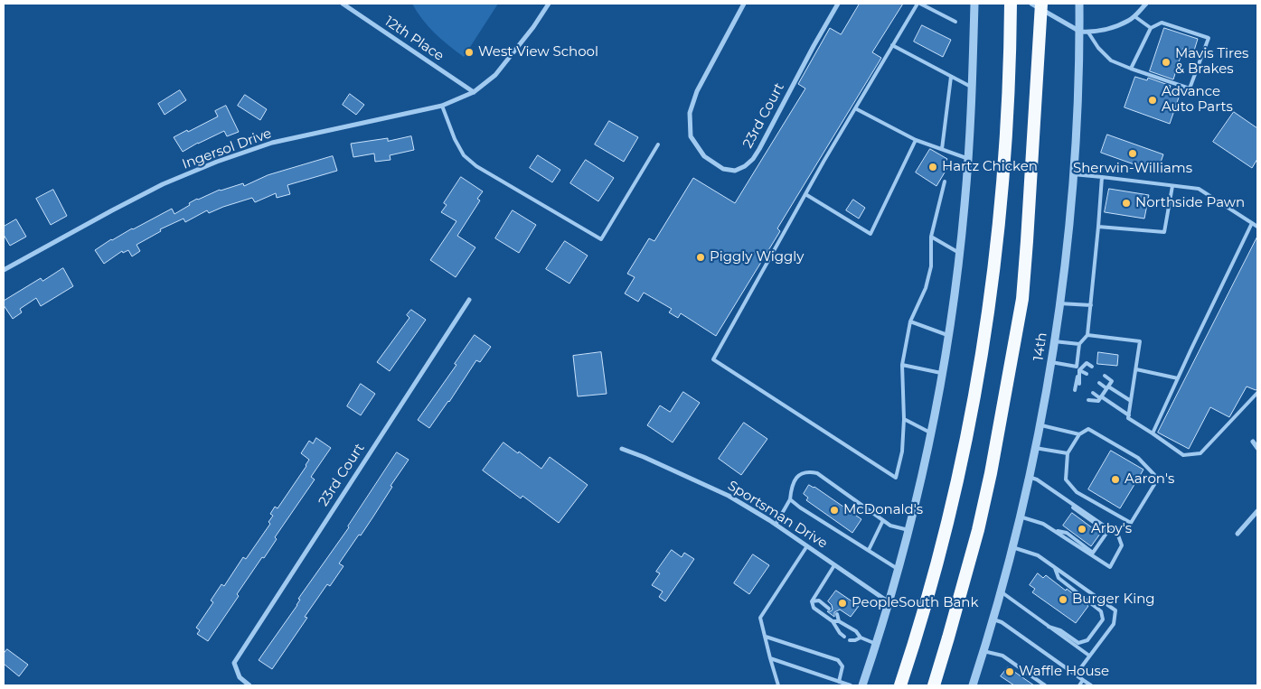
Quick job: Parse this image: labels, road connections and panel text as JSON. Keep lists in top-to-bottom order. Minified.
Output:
{"streets":{"street":["12th Place","23rd Court","Ingersol Drive","14th","Sportsman Drive"]},"crossings":[["12th Place","Ingersol Drive"]],"places":["West View School","Mavis Tires & Brakes","Advance Auto Parts","Sherwin-Williams","Hartz Chicken","Northside Pawn","Piggly Wiggly","Aaron's","McDonald's","Arby's","Burger King","PeopleSouth Bank","Waffle House"]}
